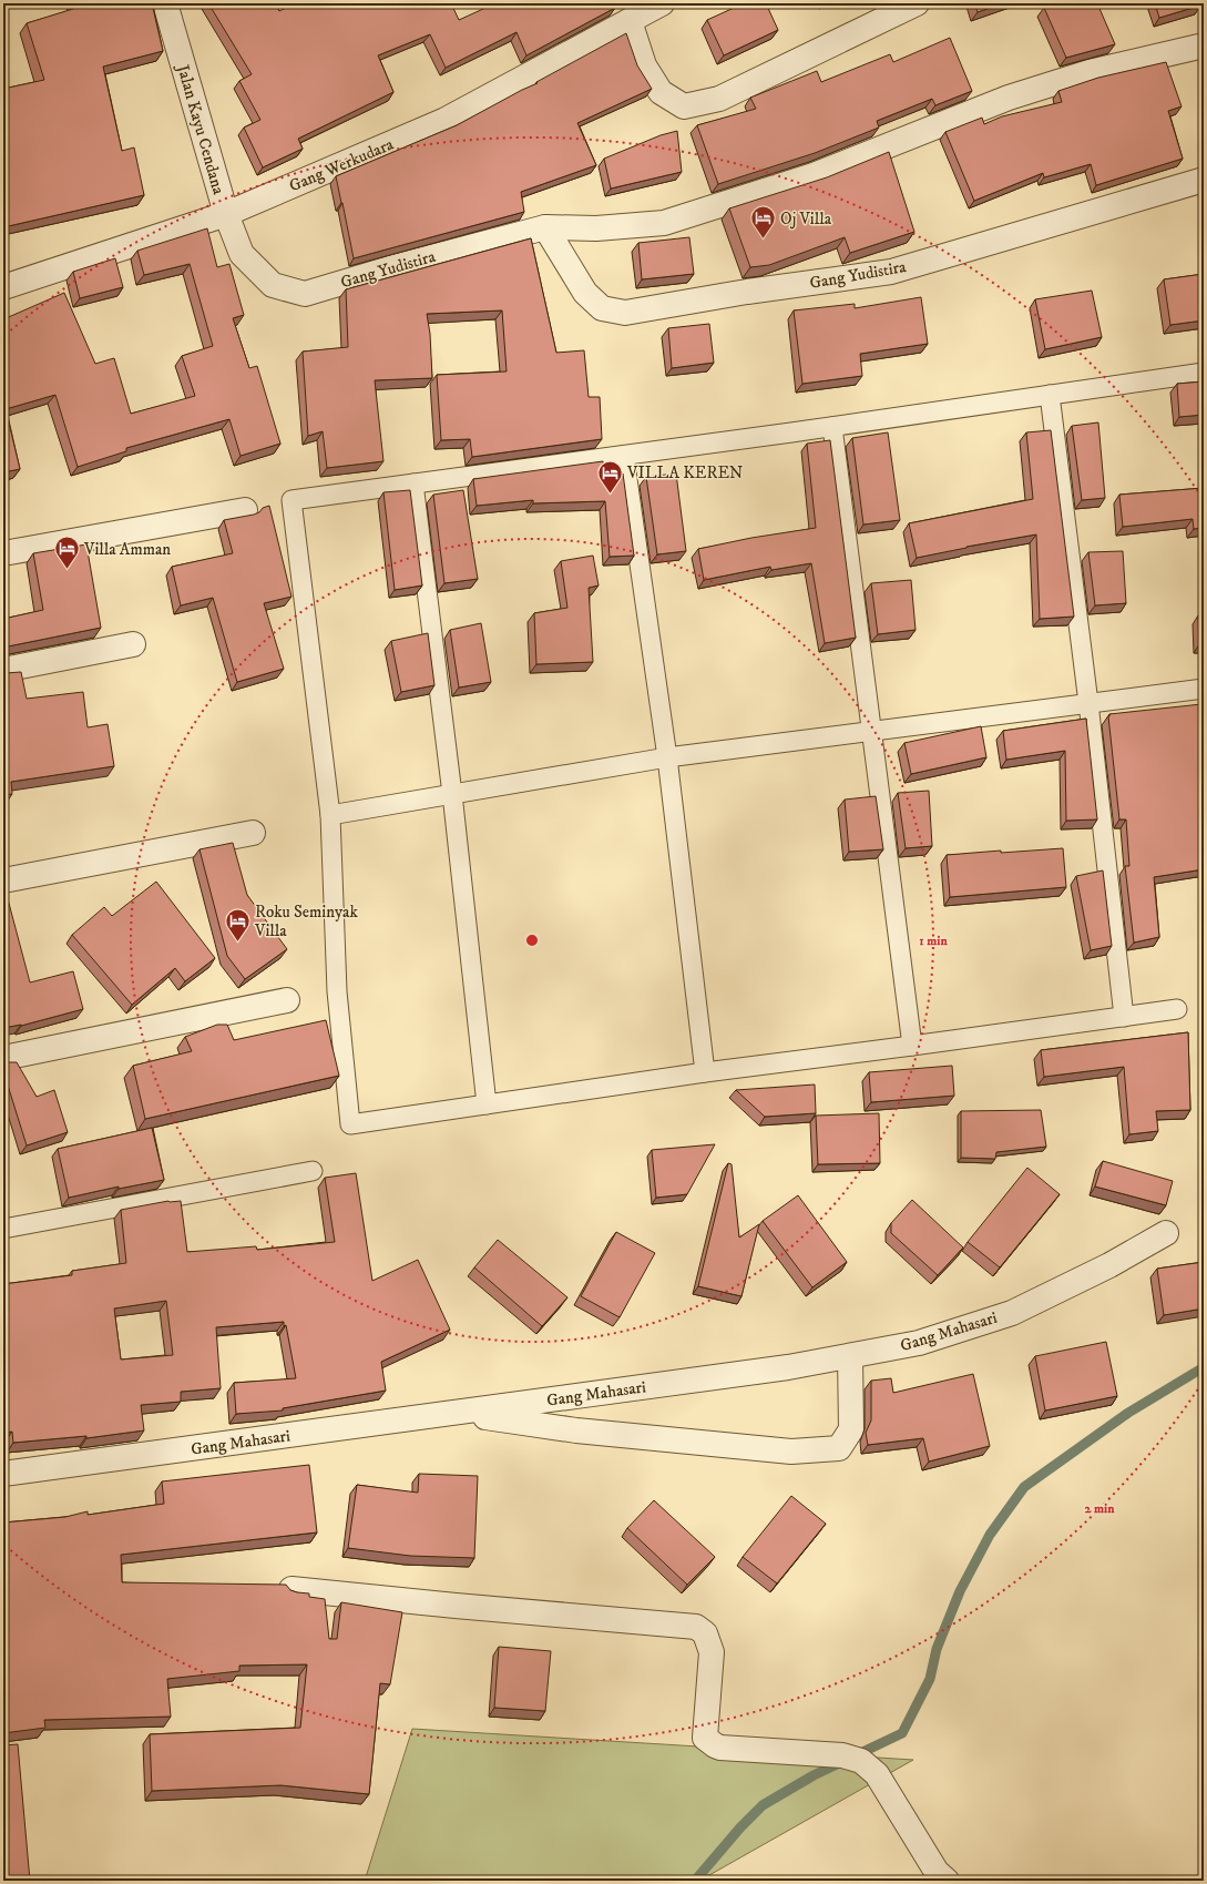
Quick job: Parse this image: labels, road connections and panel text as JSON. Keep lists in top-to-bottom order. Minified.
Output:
{"streets":{"street":["Jalan Kayu Cendana","Gang Werkudara","Gang Yudistira","Gang Mahasari"]},"crossings":[["Jalan Kayu Cendana","Gang Werkudara"],["Jalan Kayu Cendana","Gang Yudistira"]],"places":{"hotel":["Oj Villa","VILLA KEREN","Villa Amman","Roku Seminyak Villa"]},"rings":["1 min","2 min"]}
